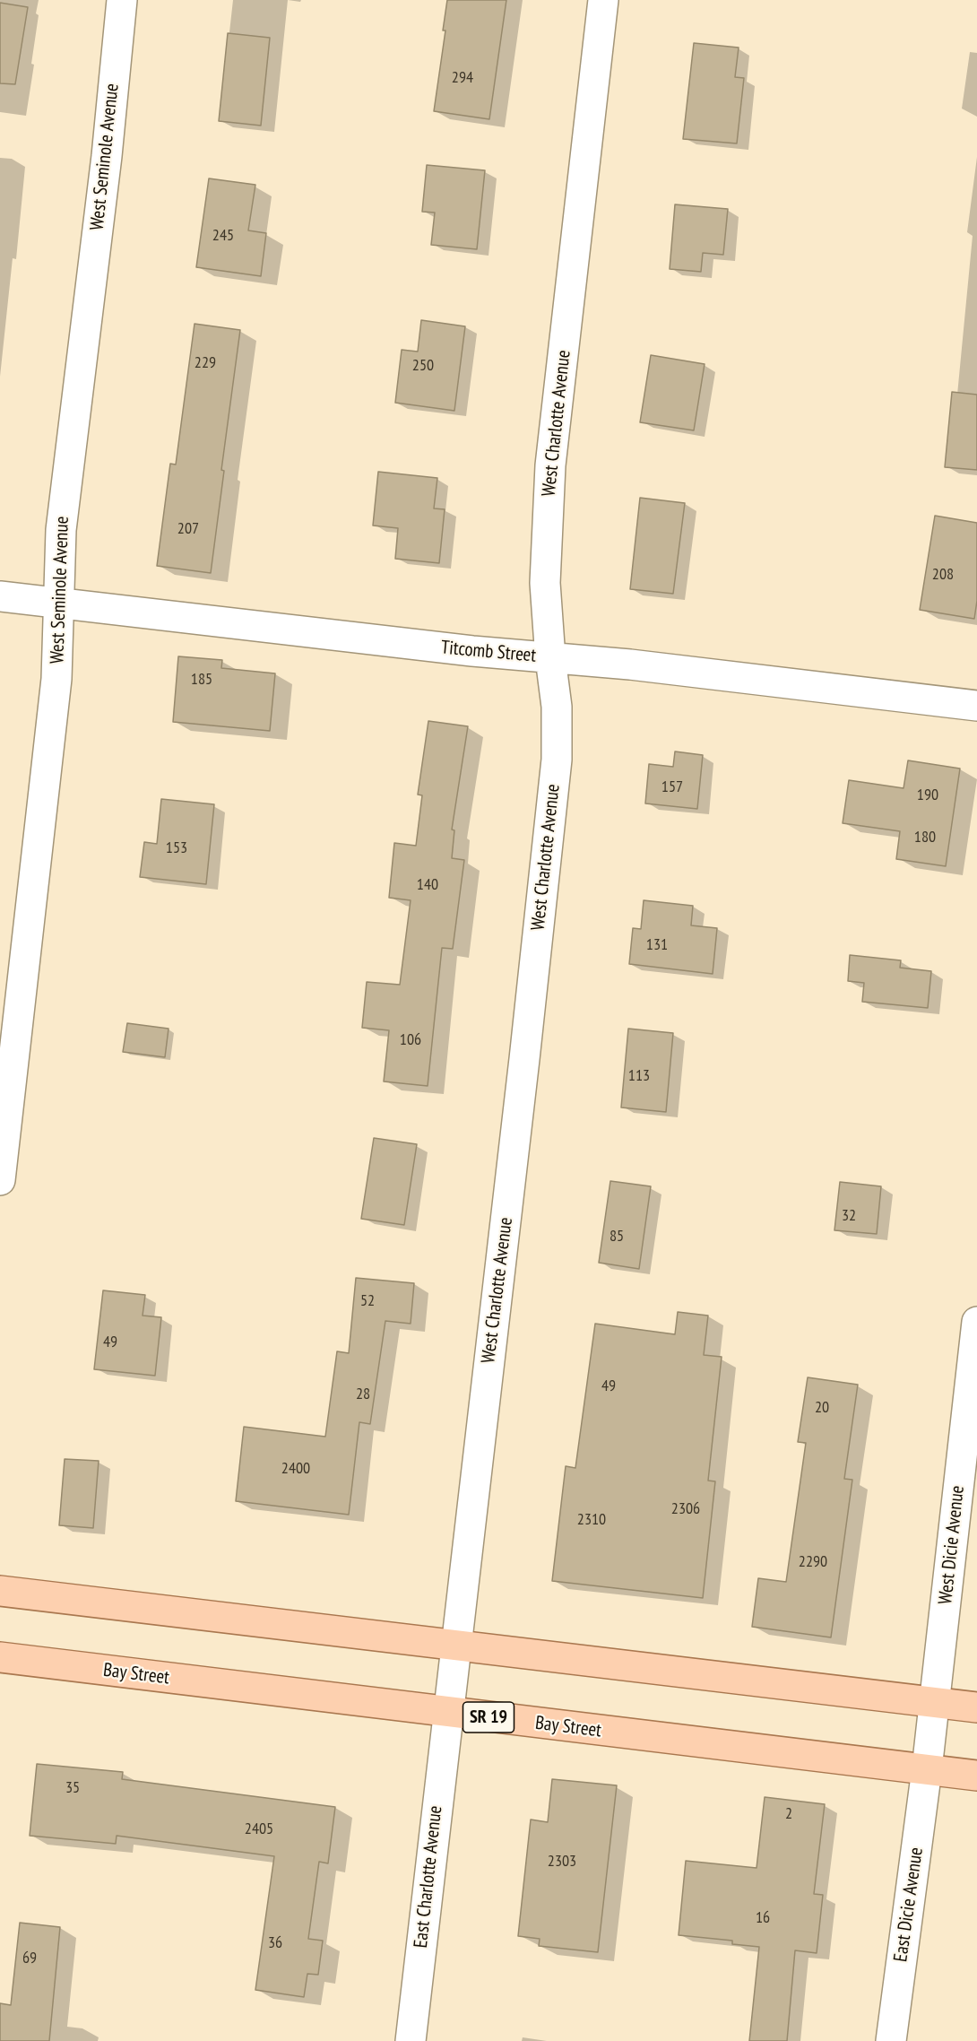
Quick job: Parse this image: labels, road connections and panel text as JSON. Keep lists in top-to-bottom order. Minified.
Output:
{"streets":{"main road":["Bay Street","SR 19"],"street":["West Seminole Avenue","West Charlotte Avenue","Titcomb Street","West Dicie Avenue","East Charlotte Avenue","East Dicie Avenue"]},"crossings":[["West Seminole Avenue","Titcomb Street"],["West Charlotte Avenue","Titcomb Street"],["West Charlotte Avenue","Bay Street"],["West Charlotte Avenue","East Charlotte Avenue"],["West Dicie Avenue","Bay Street"],["West Dicie Avenue","East Dicie Avenue"],["Bay Street","East Charlotte Avenue"],["Bay Street","East Dicie Avenue"]],"house_numbers":["294","245","229","250","207","208","185","157","190","180","153","140","131","106","113","32","85","52","49","49","28","20","2400","2306","2310","2290","35","2","2405","2303","16","36","69"]}
